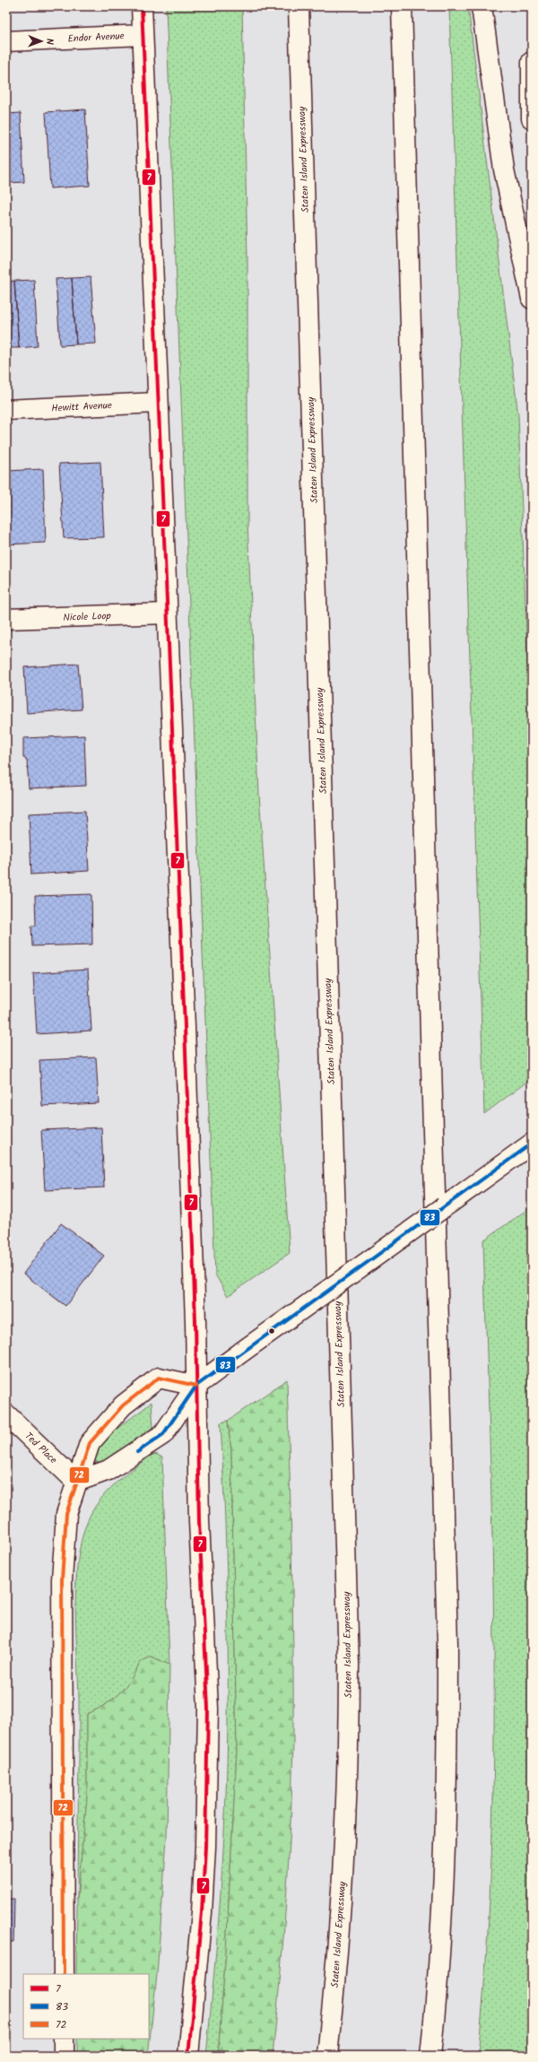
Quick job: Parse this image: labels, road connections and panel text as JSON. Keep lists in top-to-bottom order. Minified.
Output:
{"streets":{"main road":["Endor Avenue","Staten Island Expressway","Hewitt Avenue","Nicole Loop","Ted Place"]},"lines":["transit line 7","transit line 83","transit line 72"],"legend":["7","83","72"],"north":"right"}
